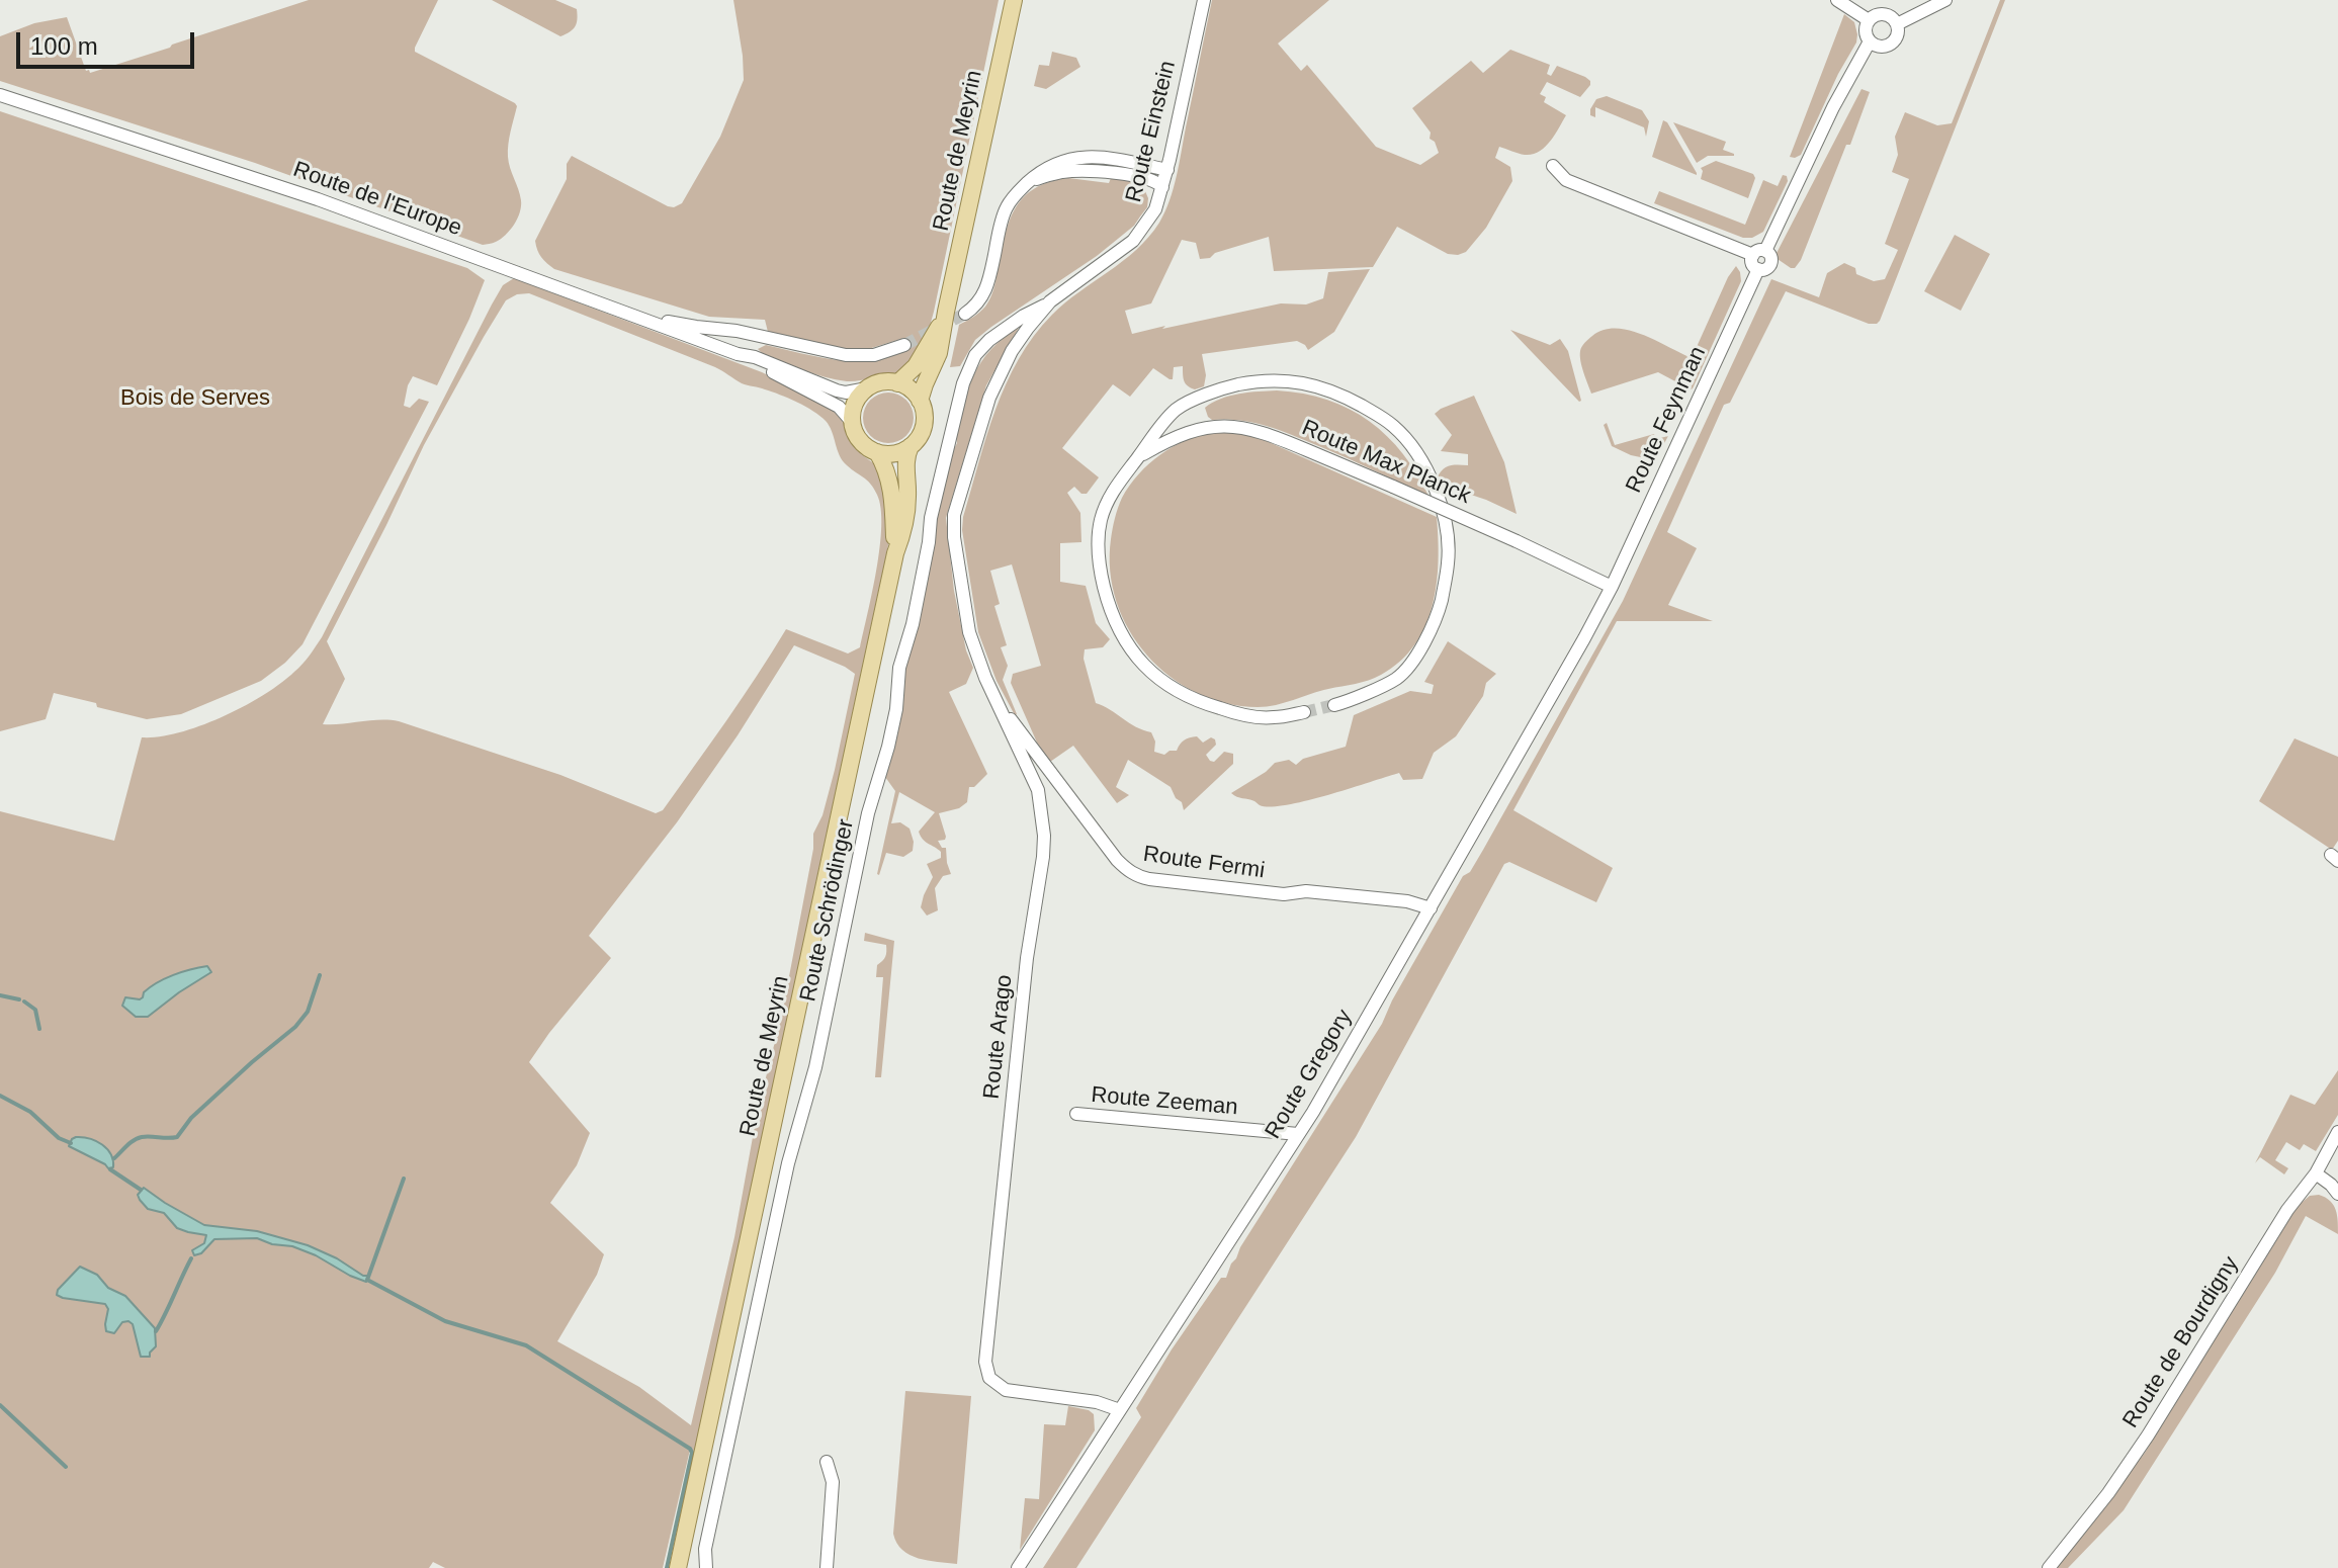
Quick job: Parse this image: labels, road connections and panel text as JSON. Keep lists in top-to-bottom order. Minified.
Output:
{"streets":{"main road":["Route de Meyrin"],"street":["Route Einstein","Route de l'Europe","Route Feynman","Route Max Planck","Route Fermi","Route Schrödinger","Route Arago","Route Gregory","Route Zeeman","Route de Bourdigny"]},"crossings":[["Route Einstein","Route Schrödinger"],["Route de Meyrin","Route de l'Europe"],["Route Feynman","Route Max Planck"],["Route Feynman","Route Gregory"],["Route Max Planck","Route Gregory"],["Route Fermi","Route Arago"],["Route Fermi","Route Gregory"],["Route Arago","Route Gregory"],["Route Gregory","Route Zeeman"]],"parks":["Bois de Serves"],"scale_bar":"100 m"}
